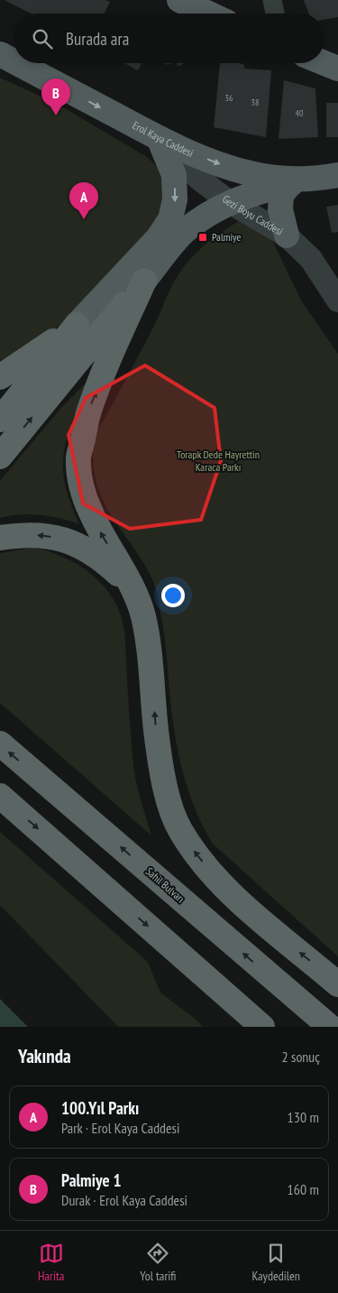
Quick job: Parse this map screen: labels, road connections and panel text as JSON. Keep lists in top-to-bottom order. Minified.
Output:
{"streets":{"highway":["Sahil Bulvarı"],"main road":["Erol Kaya Caddesi"],"street":["Gezi Boyu Caddesi"]},"crossings":[["Erol Kaya Caddesi","Gezi Boyu Caddesi"]],"one_way":["Erol Kaya Caddesi"],"parks":["Torapk Dede Hayrettin Karaca Parkı"],"places":{"transit":["Palmiye"]},"house_numbers":["36","38","40"],"page":{"search":"Burada ara","pins":["B","A"],"heading":["Yakında","2 sonuç"],"list":[{"mark":"A","name":"100.Yıl Parkı","note":"Park · Erol Kaya Caddesi","value":"130 m"},{"mark":"B","name":"Palmiye 1","note":"Durak · Erol Kaya Caddesi","value":"160 m"}],"nav":["Harita","Yol tarifi","Kaydedilen"]}}
